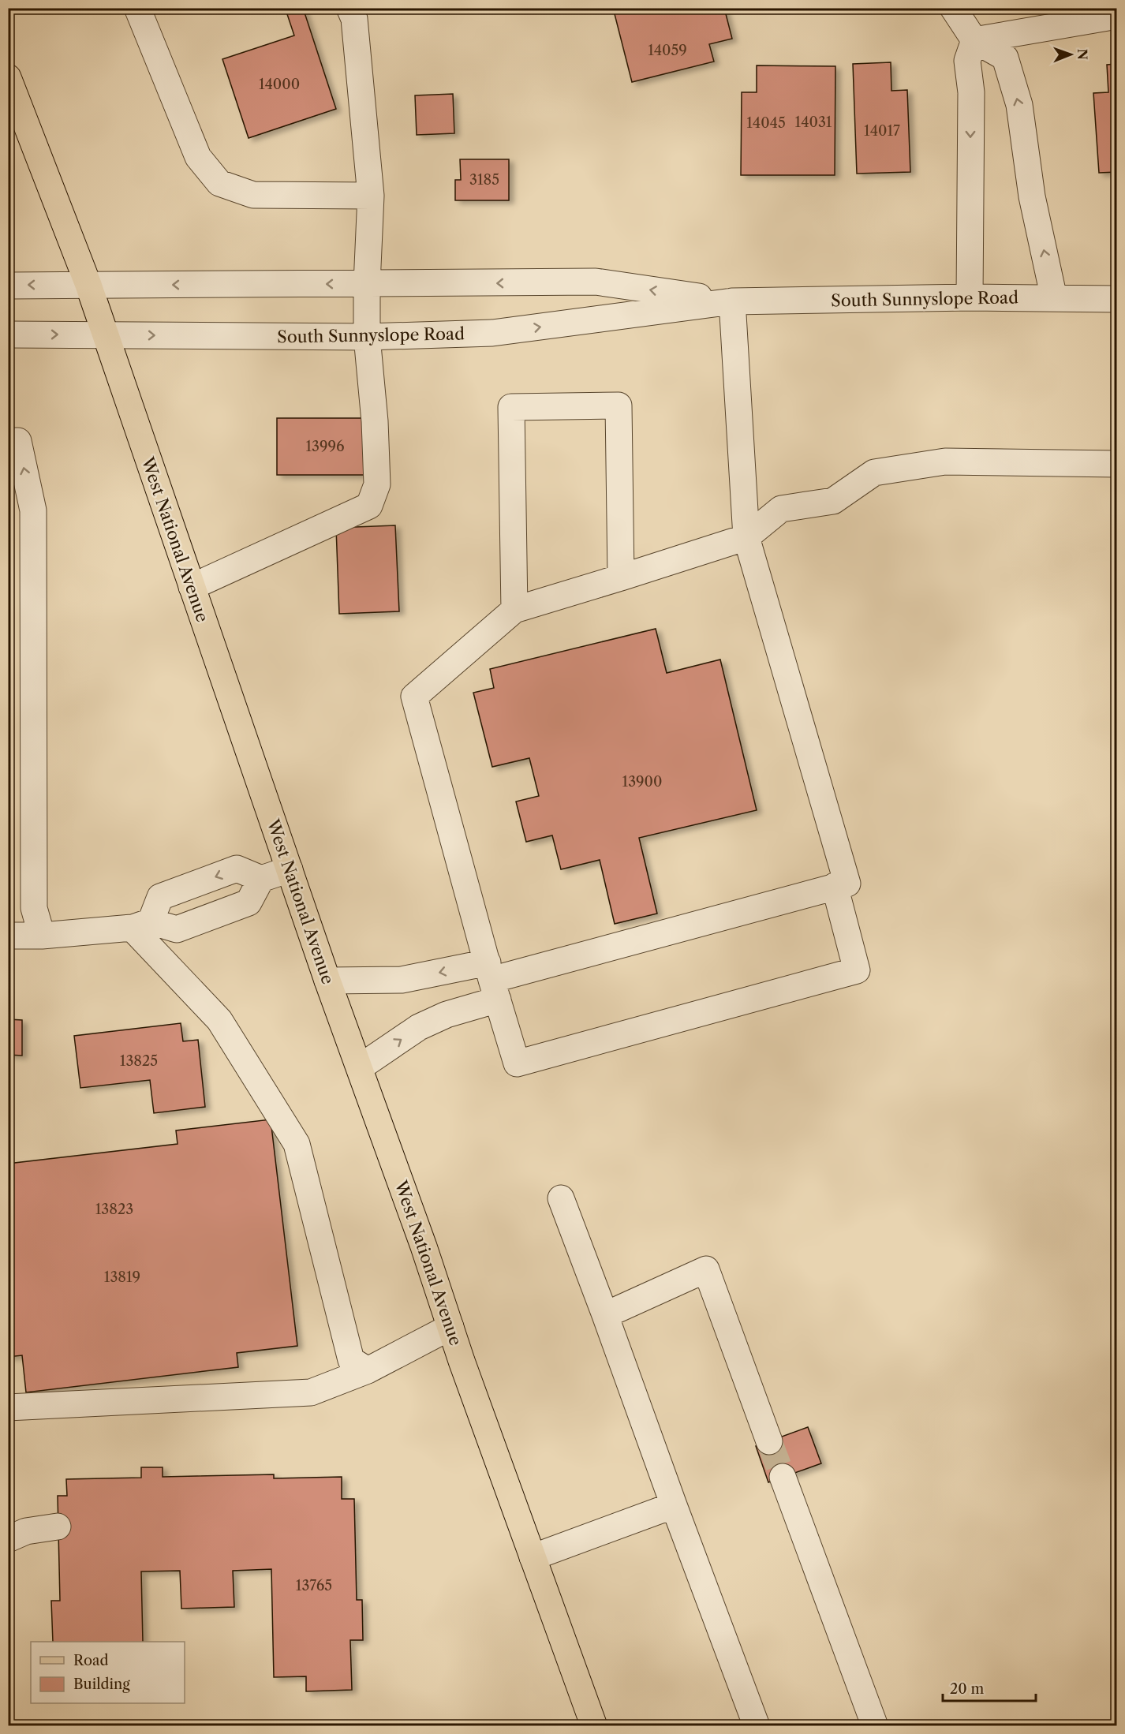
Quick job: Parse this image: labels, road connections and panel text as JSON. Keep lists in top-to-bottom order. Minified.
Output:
{"streets":{"main road":["West National Avenue"],"street":["South Sunnyslope Road"]},"crossings":[["South Sunnyslope Road","West National Avenue"]],"house_numbers":["14059","14000","14031","14045","14017","3185","13996","13900","13825","13823","13819","13765"],"legend":["Road","Building"],"scale_bar":"20 m","north":"right"}
